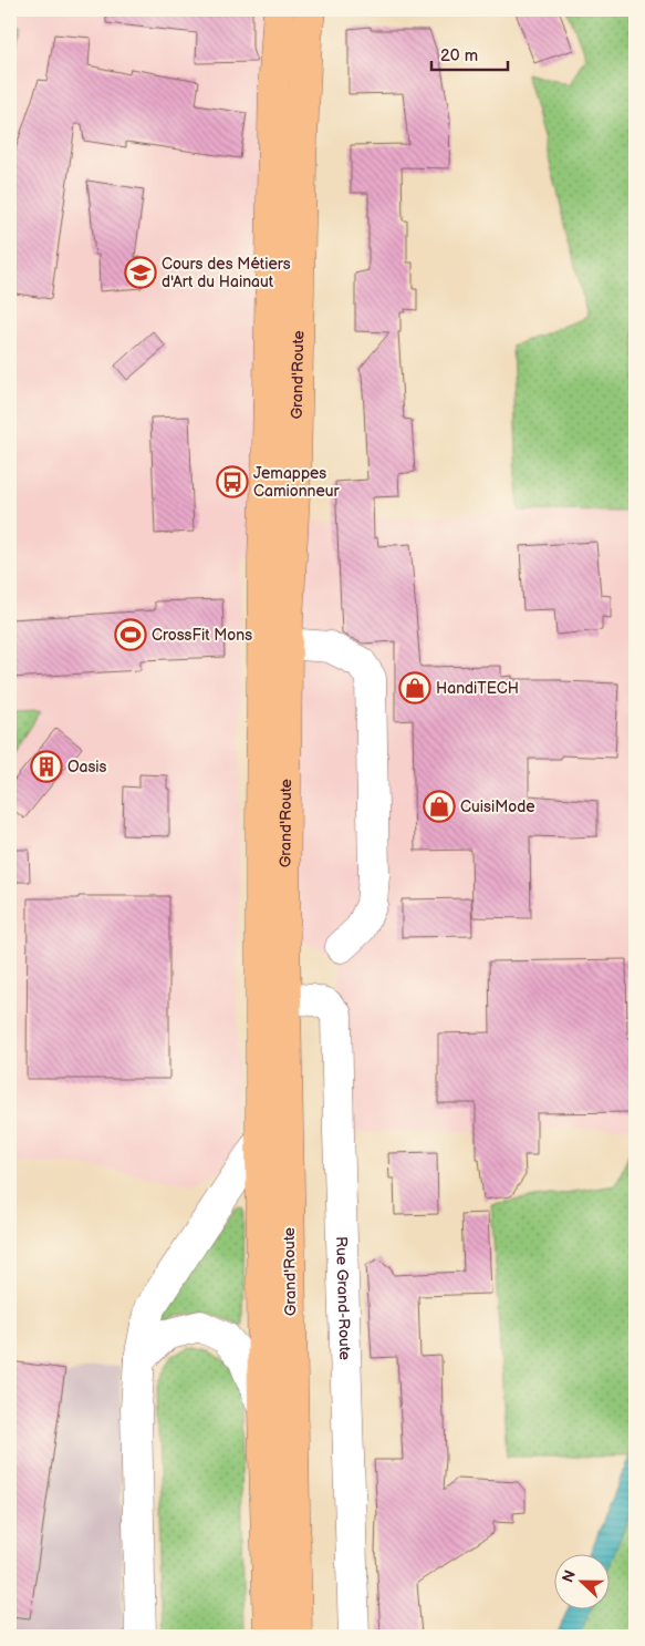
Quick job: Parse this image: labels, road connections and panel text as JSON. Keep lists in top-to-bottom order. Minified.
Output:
{"streets":{"main road":["Grand'Route"],"street":["Rue Grand-Route"]},"crossings":[["Grand'Route","Rue Grand-Route"]],"places":{"school or university":["Cours des Métiers d'Art du Hainaut"],"bus stop":["Jemappes Camionneur"],"sports":["CrossFit Mons"],"shop":["HandiTECH","CuisiMode"],"building":["Oasis"]},"scale_bar":"20 m","north":"left"}
